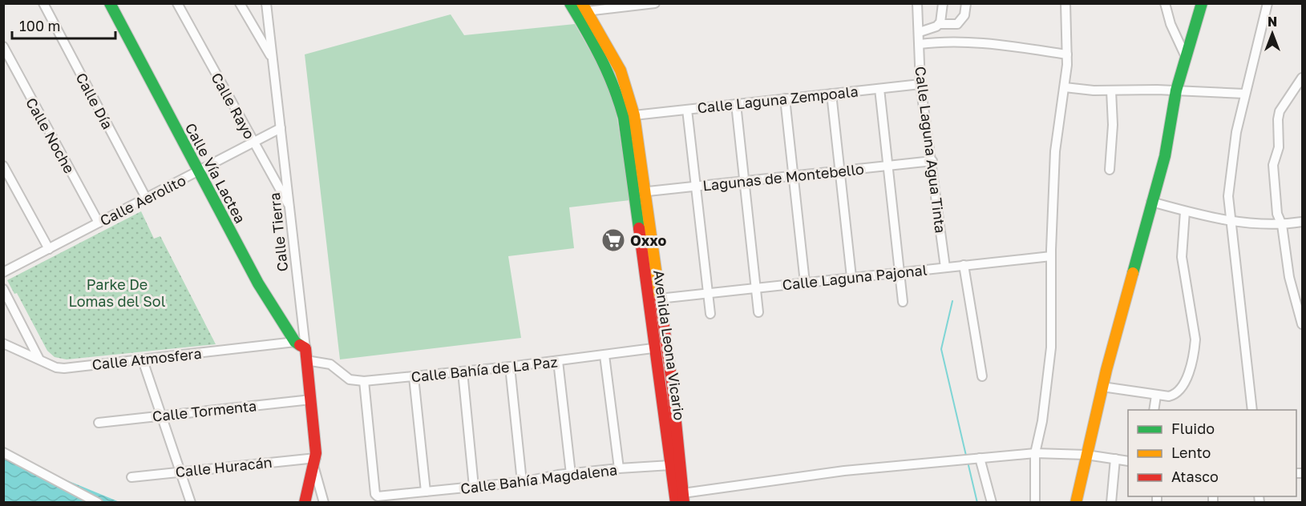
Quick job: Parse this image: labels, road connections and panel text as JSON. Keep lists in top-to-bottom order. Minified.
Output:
{"streets":{"street":["Calle Laguna Zempoala","Calle Día","Calle Rayo","Calle Noche","Calle Laguna Agua Tinta","Calle Vía Lactea","Lagunas de Montebello","Calle Aerolito","Calle Tierra","Calle Laguna Pajonal","Avenida Leona Vicario","Calle Atmosfera","Calle Bahía de La Paz","Calle Tormenta","Calle Huracán","Calle Bahía Magdalena"]},"crossings":[["Calle Laguna Zempoala","Calle Laguna Agua Tinta"],["Calle Laguna Zempoala","Avenida Leona Vicario"],["Calle Día","Calle Aerolito"],["Calle Rayo","Calle Aerolito"],["Calle Rayo","Calle Tierra"],["Calle Noche","Calle Aerolito"],["Calle Laguna Agua Tinta","Lagunas de Montebello"],["Calle Laguna Agua Tinta","Calle Laguna Pajonal"],["Calle Vía Lactea","Calle Aerolito"],["Calle Vía Lactea","Calle Tierra"],["Calle Vía Lactea","Calle Atmosfera"],["Lagunas de Montebello","Avenida Leona Vicario"],["Calle Aerolito","Calle Tierra"],["Calle Tierra","Calle Bahía de La Paz"],["Calle Tierra","Calle Tormenta"],["Calle Tierra","Calle Huracán"],["Calle Laguna Pajonal","Avenida Leona Vicario"],["Avenida Leona Vicario","Calle Bahía de La Paz"],["Avenida Leona Vicario","Calle Bahía Magdalena"],["Calle Bahía de La Paz","Calle Bahía Magdalena"]],"parks":["Parke De Lomas del Sol"],"places":{"supermarket":["Oxxo"]},"legend":["Fluido","Lento","Atasco"],"scale_bar":"100 m","north":"top"}
